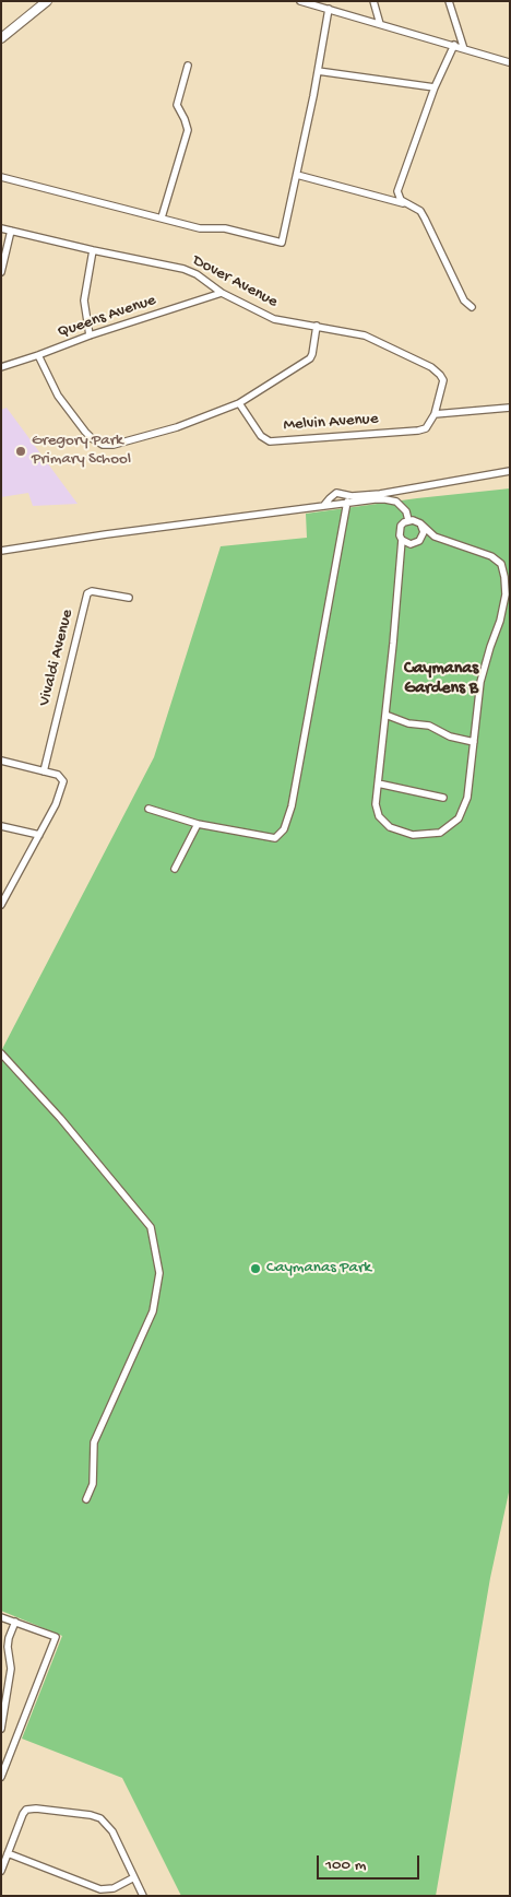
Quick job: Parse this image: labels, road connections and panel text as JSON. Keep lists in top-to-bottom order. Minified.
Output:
{"streets":{"street":["Dover Avenue","Queens Avenue","Melvin Avenue","Vivaldi Avenue"]},"crossings":[["Dover Avenue","Queens Avenue"],["Dover Avenue","Melvin Avenue"]],"districts":["Caymanas Gardens B"],"places":["Gregory Park Primary School","Caymanas Park"],"scale_bar":"100 m"}
